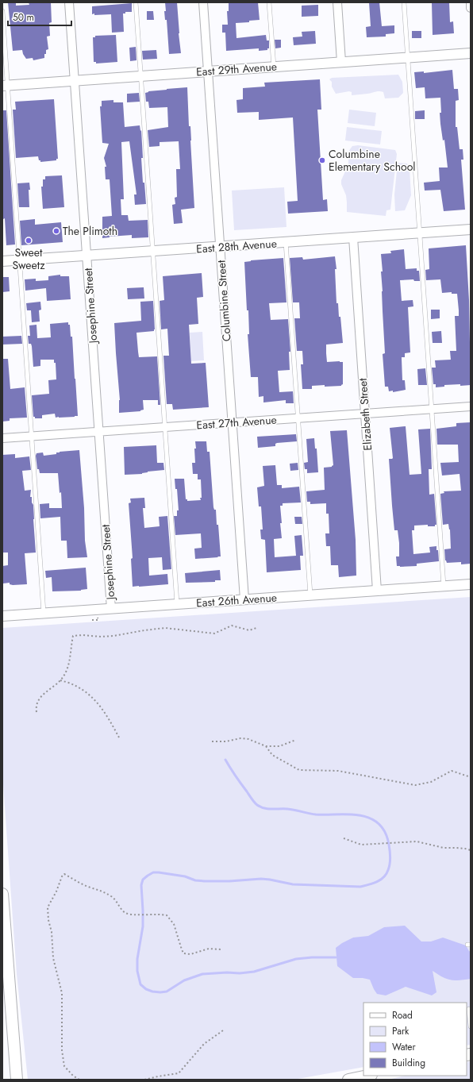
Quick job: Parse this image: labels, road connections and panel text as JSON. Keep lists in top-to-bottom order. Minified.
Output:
{"streets":{"street":["East 29th Avenue","East 28th Avenue","Columbine Street","Josephine Street","Elizabeth Street","East 27th Avenue","East 26th Avenue"]},"crossings":[["East 29th Avenue","Columbine Street"],["East 29th Avenue","Josephine Street"],["East 28th Avenue","Columbine Street"],["East 28th Avenue","Josephine Street"],["East 28th Avenue","Elizabeth Street"],["Columbine Street","East 27th Avenue"],["Columbine Street","East 26th Avenue"],["Josephine Street","East 27th Avenue"],["Josephine Street","East 26th Avenue"],["Elizabeth Street","East 27th Avenue"],["Elizabeth Street","East 26th Avenue"]],"places":["Columbine Elementary School","The Plimoth","Sweet Sweetz"],"legend":["Road","Park","Water","Building"],"scale_bar":"50 m"}
